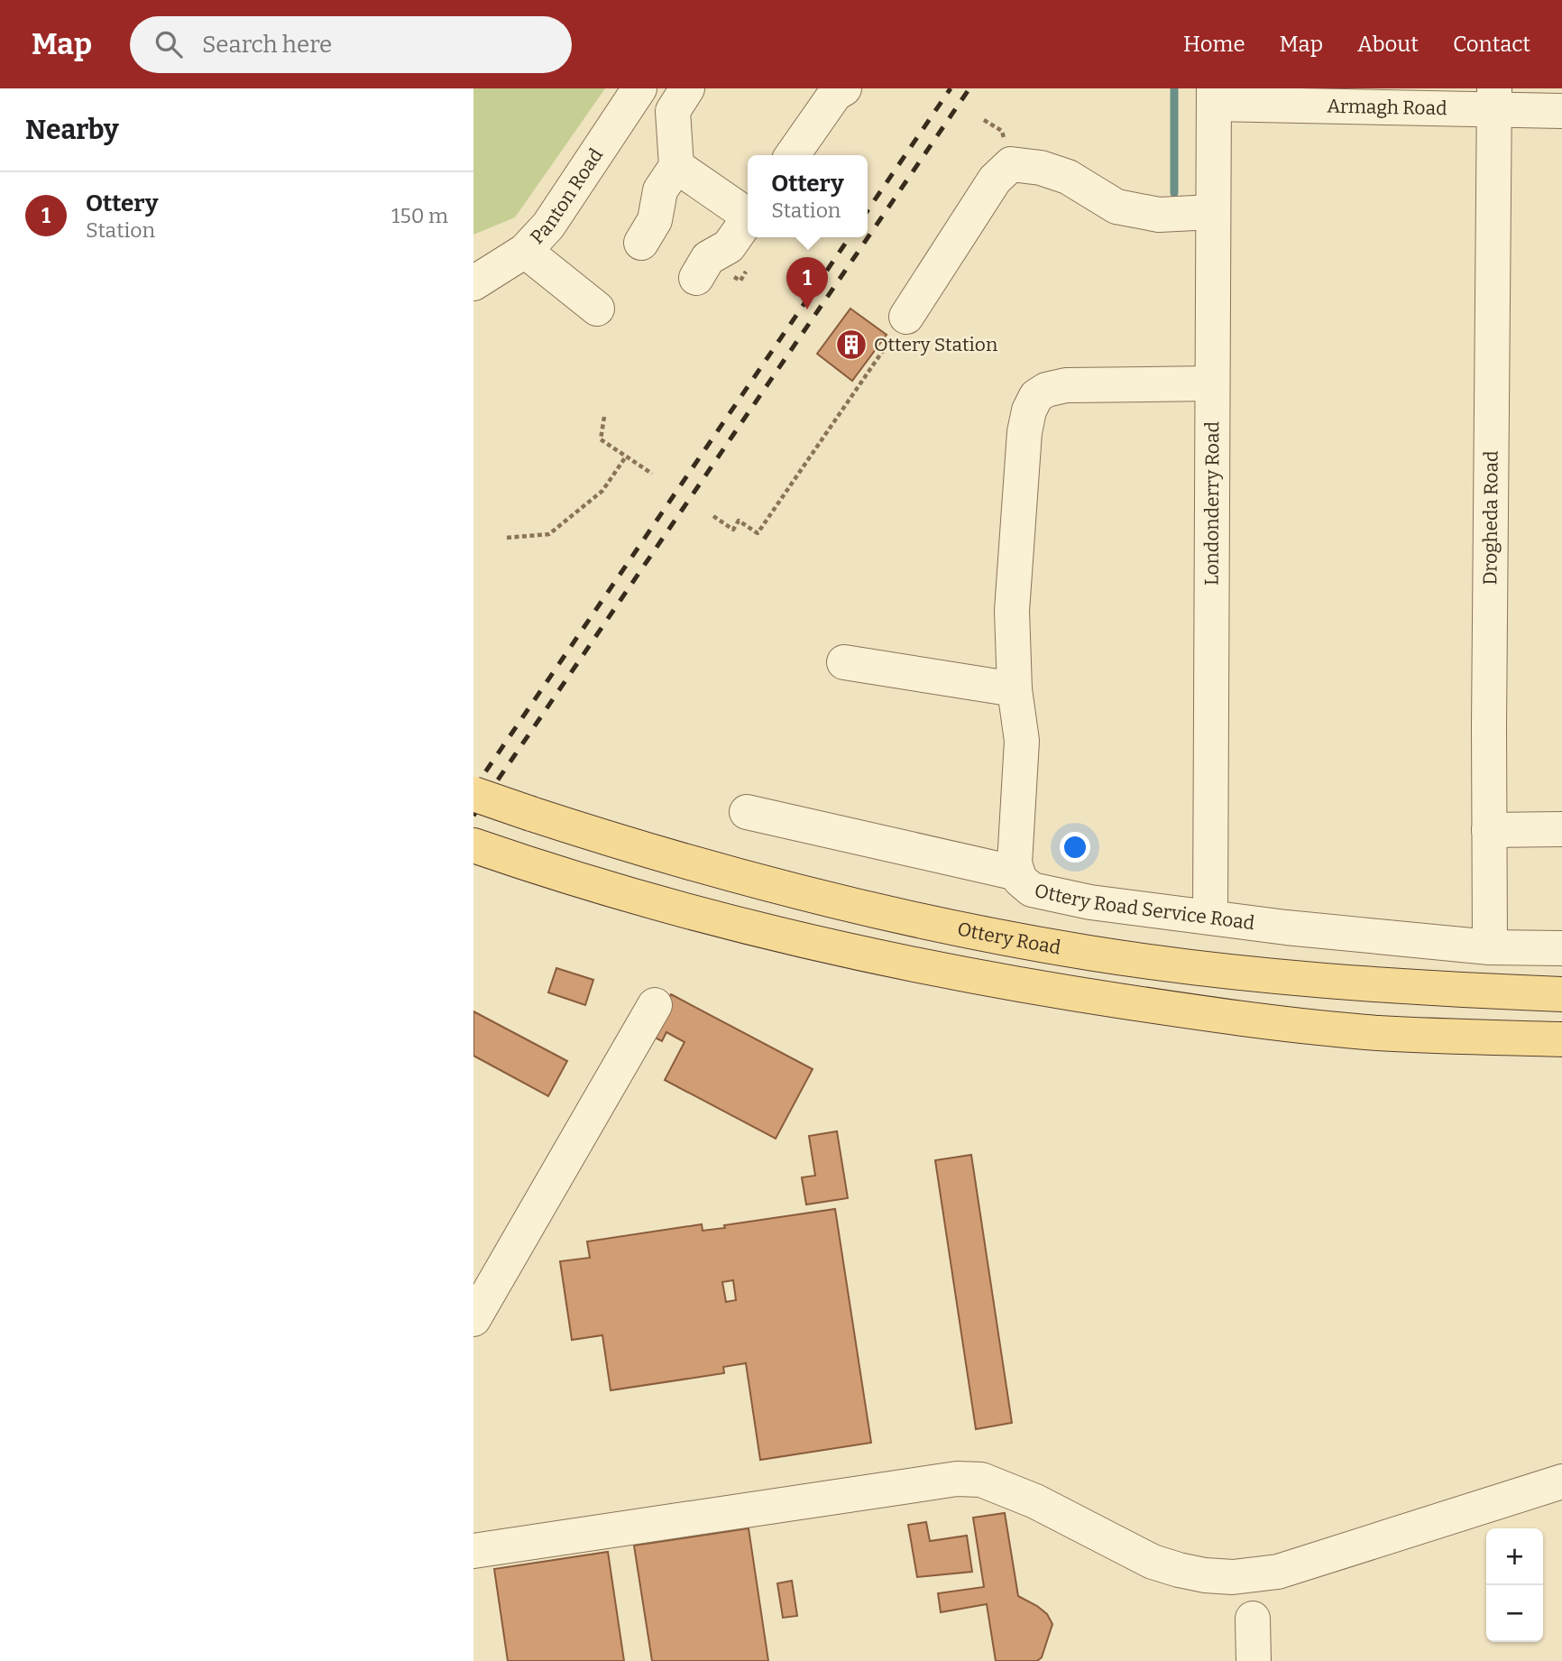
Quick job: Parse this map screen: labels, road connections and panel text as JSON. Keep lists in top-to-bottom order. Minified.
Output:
{"streets":{"main road":["Ottery Road"],"street":["Armagh Road","Panton Road","Londonderry Road","Drogheda Road","Ottery Road Service Road"]},"crossings":[["Armagh Road","Londonderry Road"],["Armagh Road","Drogheda Road"],["Londonderry Road","Ottery Road Service Road"],["Drogheda Road","Ottery Road Service Road"]],"places":{"building":["Ottery Station"]},"page":{"header":"Map","search":"Search here","nav":["Home","Map","About","Contact"],"heading":"Nearby","popup":["Ottery","Station"],"list":[{"mark":"1","name":"Ottery","note":"Station","value":"150 m"}],"pins":"1","map_buttons":["+","−"]}}
